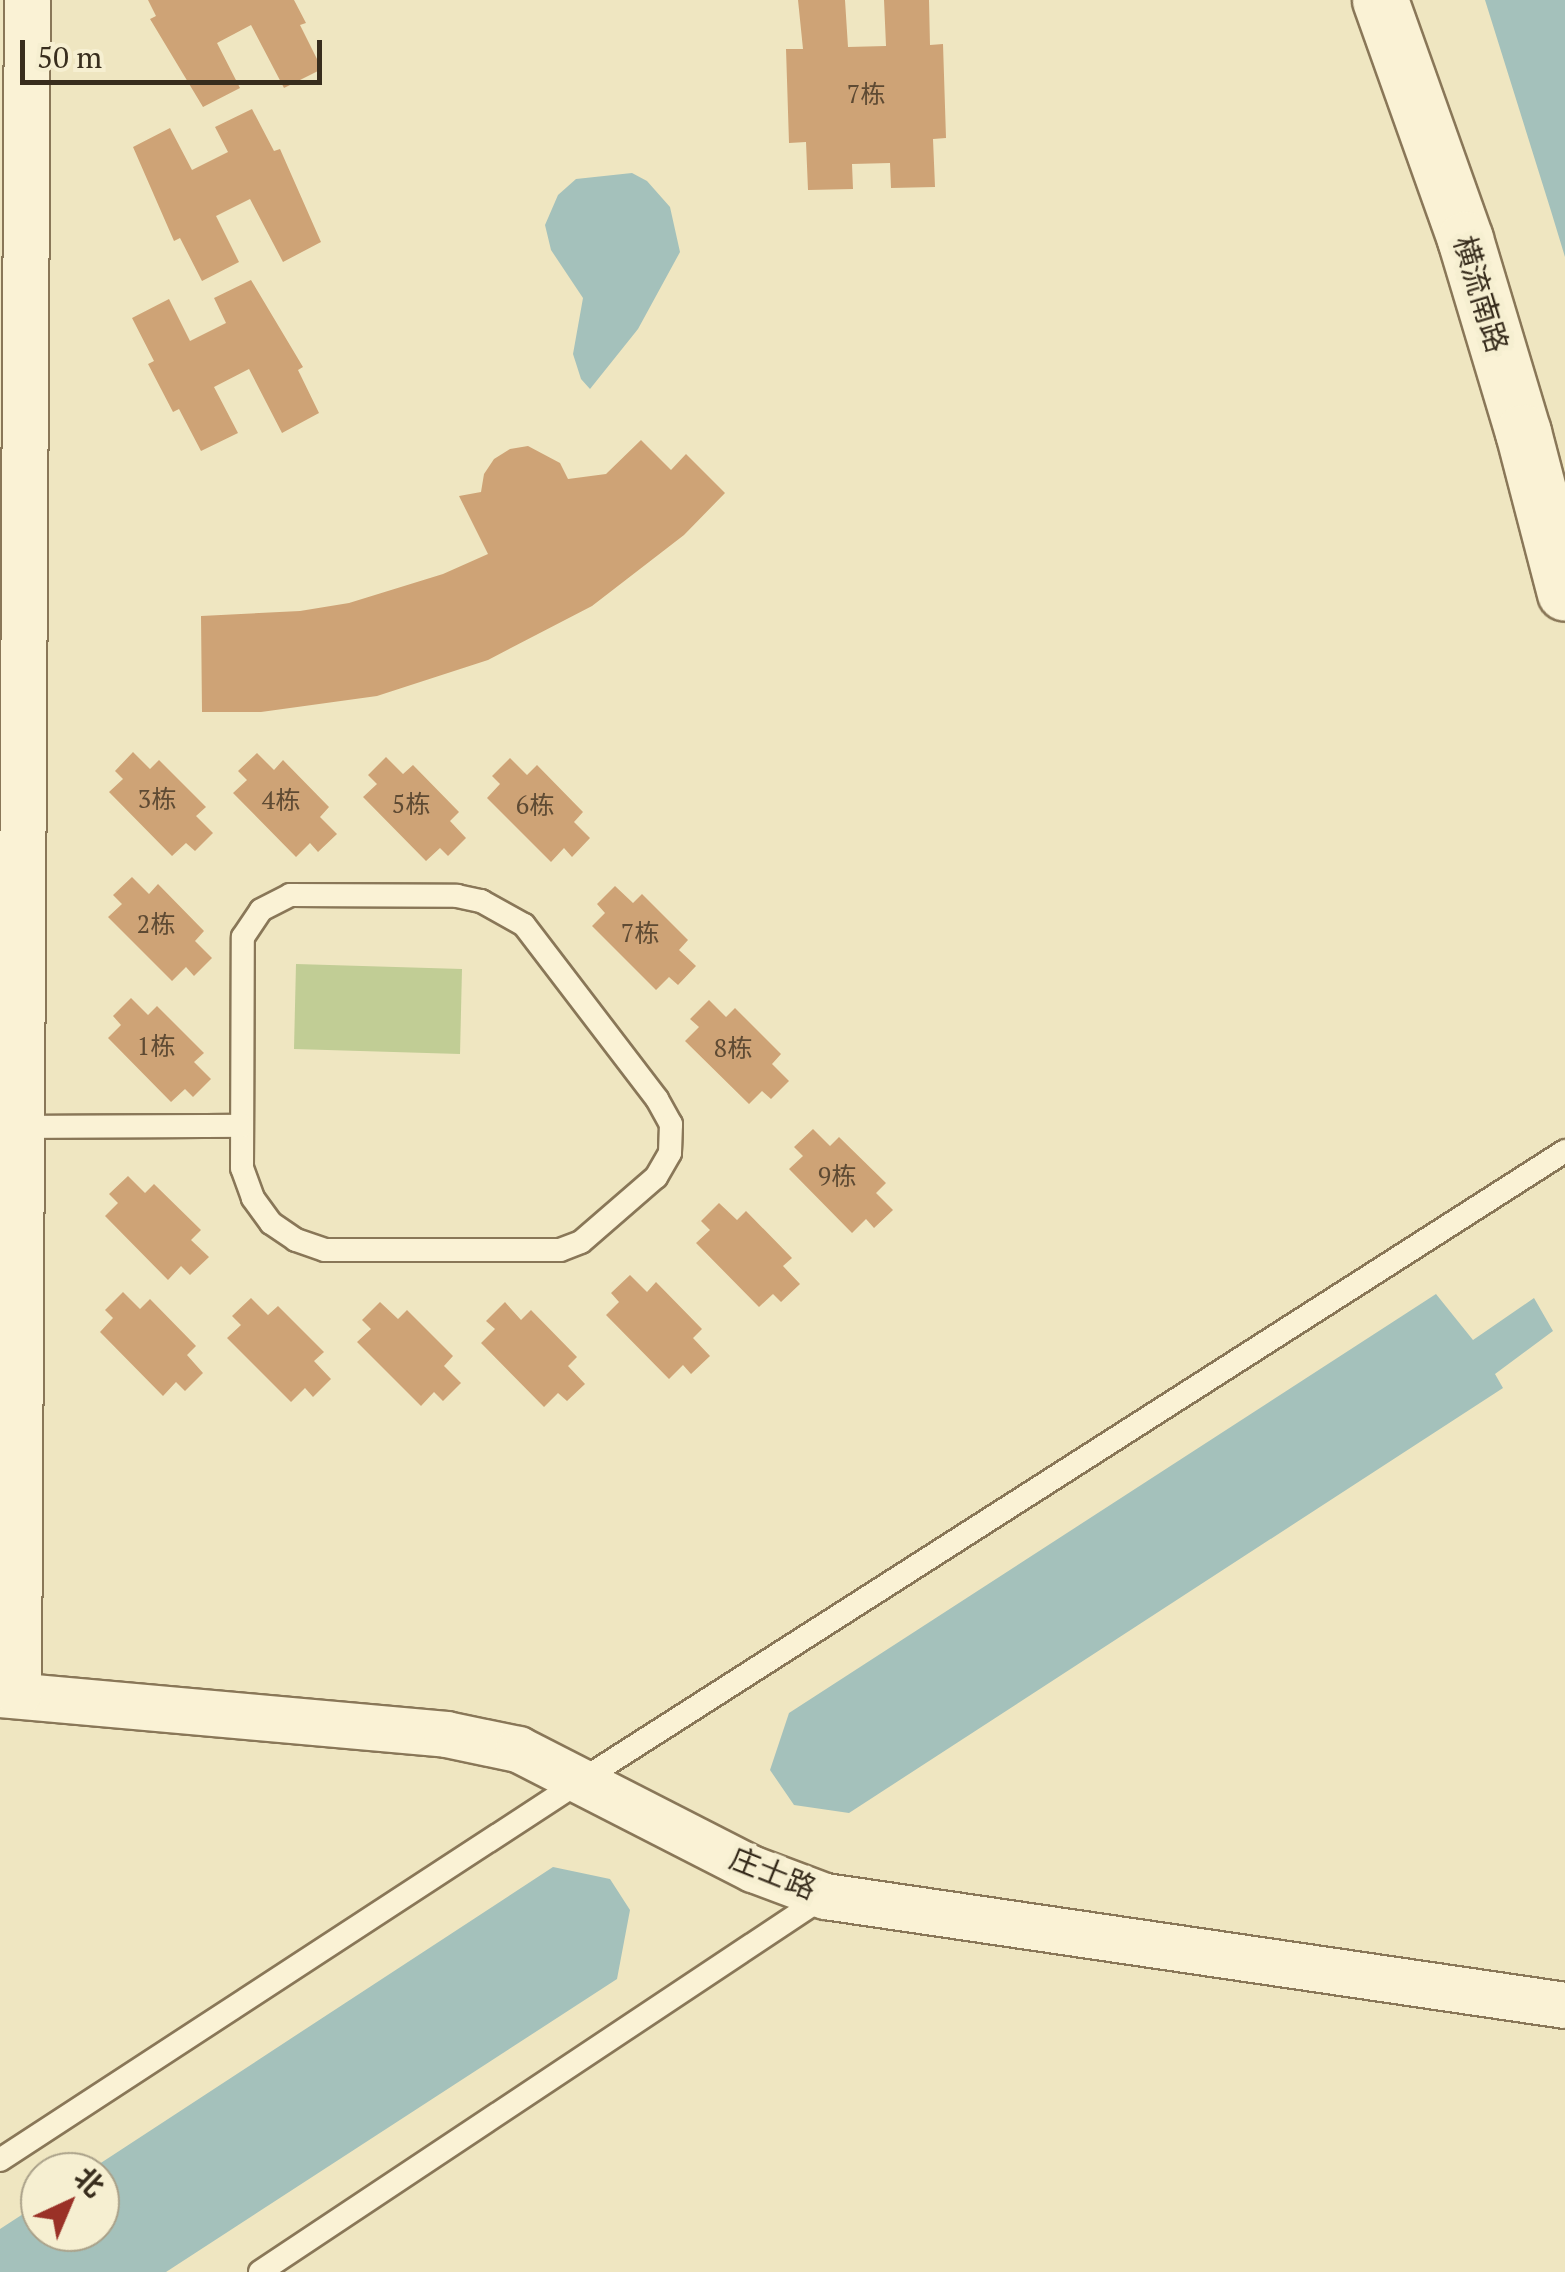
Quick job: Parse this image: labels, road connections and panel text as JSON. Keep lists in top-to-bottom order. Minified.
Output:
{"streets":{"street":["横流南路","庄士路"]},"house_numbers":["7栋","3栋","4栋","5栋","6栋","2栋","7栋","1栋","8栋","9栋"],"scale_bar":"50 m","north":"top right"}
